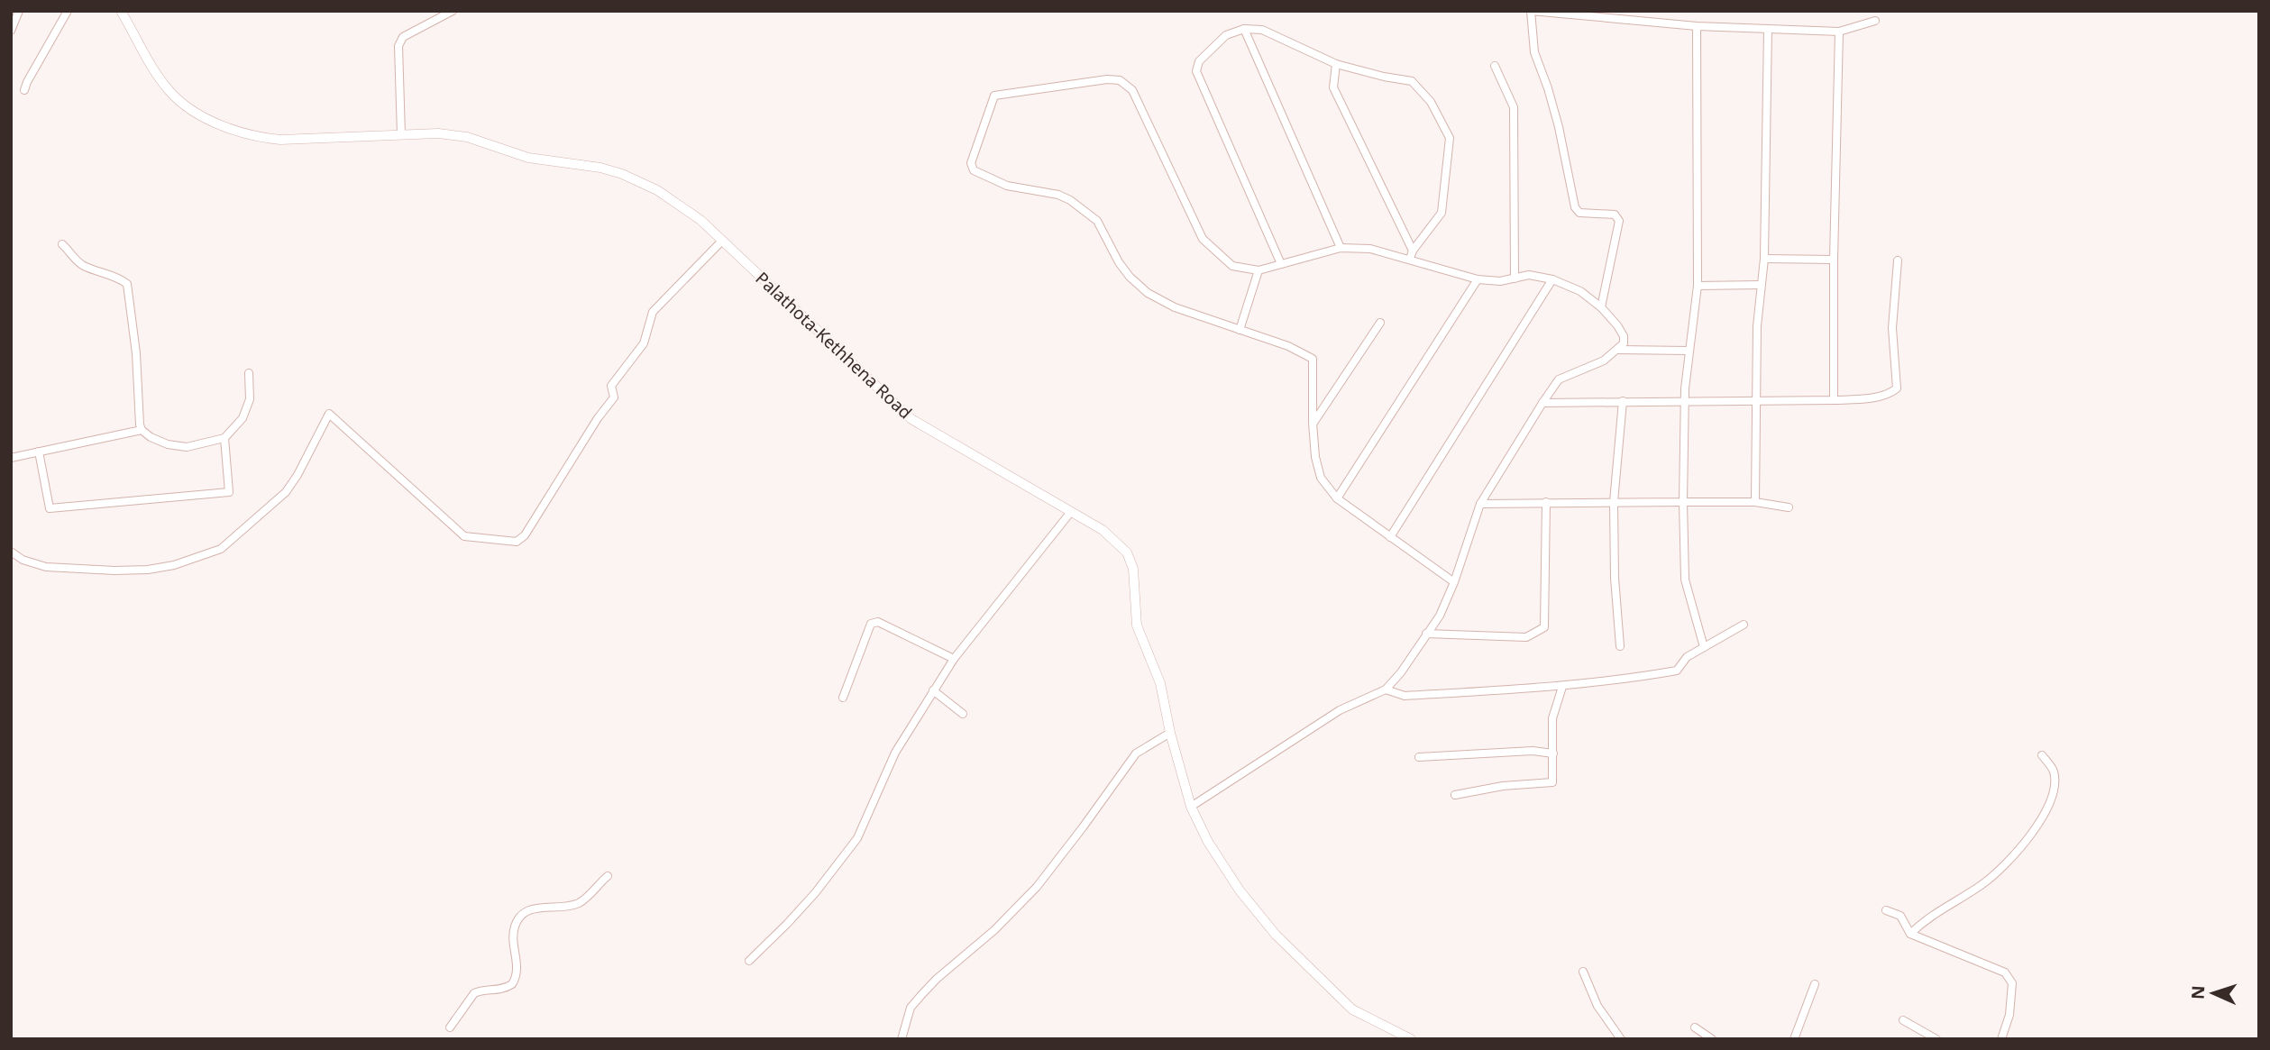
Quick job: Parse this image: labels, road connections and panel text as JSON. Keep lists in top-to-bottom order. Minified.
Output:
{"streets":{"street":["Palathota-Kethhena Road"]},"north":"left"}
